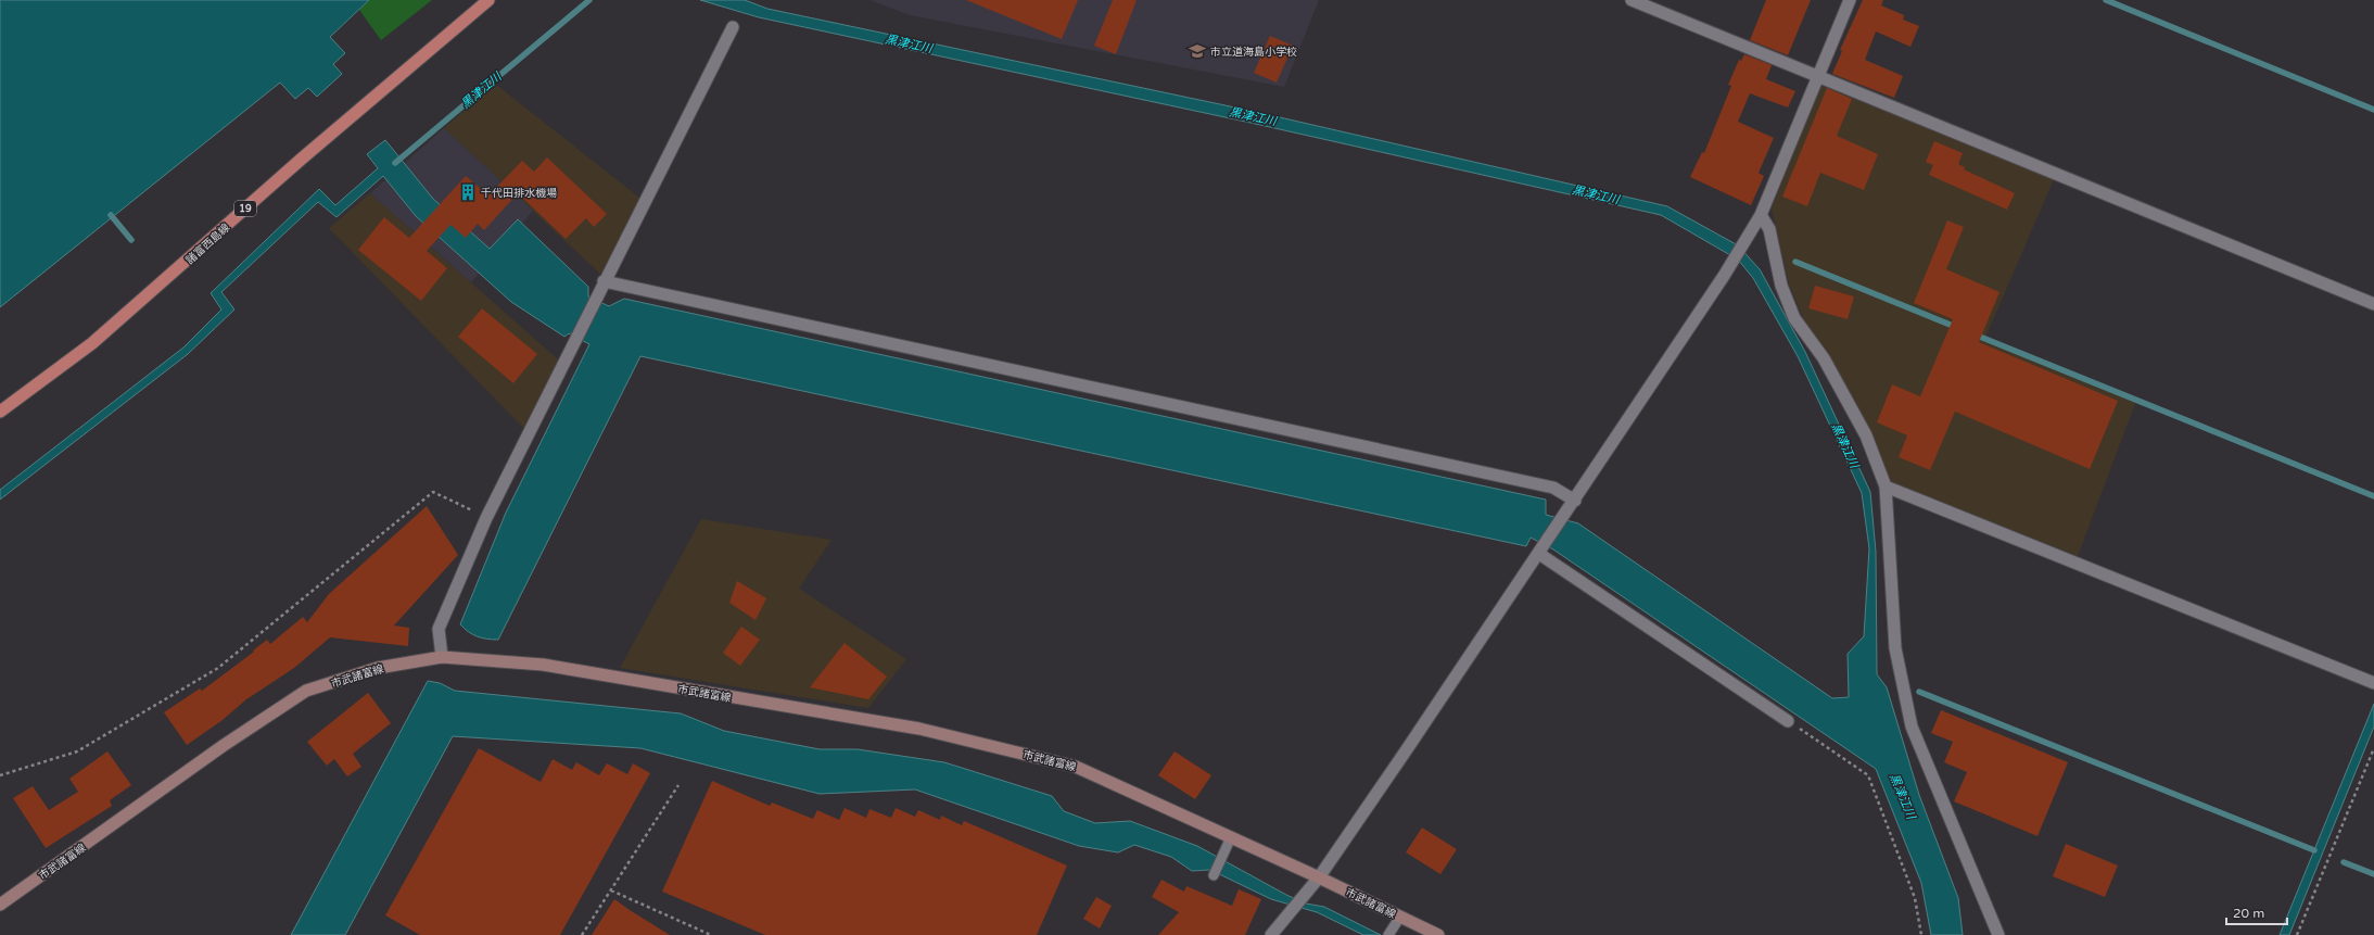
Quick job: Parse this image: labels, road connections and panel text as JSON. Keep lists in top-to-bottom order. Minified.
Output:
{"streets":{"main road":["19","諸富西島線","市武諸富線"]},"water":["黒津江川"],"places":{"school or university":["市立道海島小学校"],"building":["千代田排水機場"]},"scale_bar":"20 m"}
